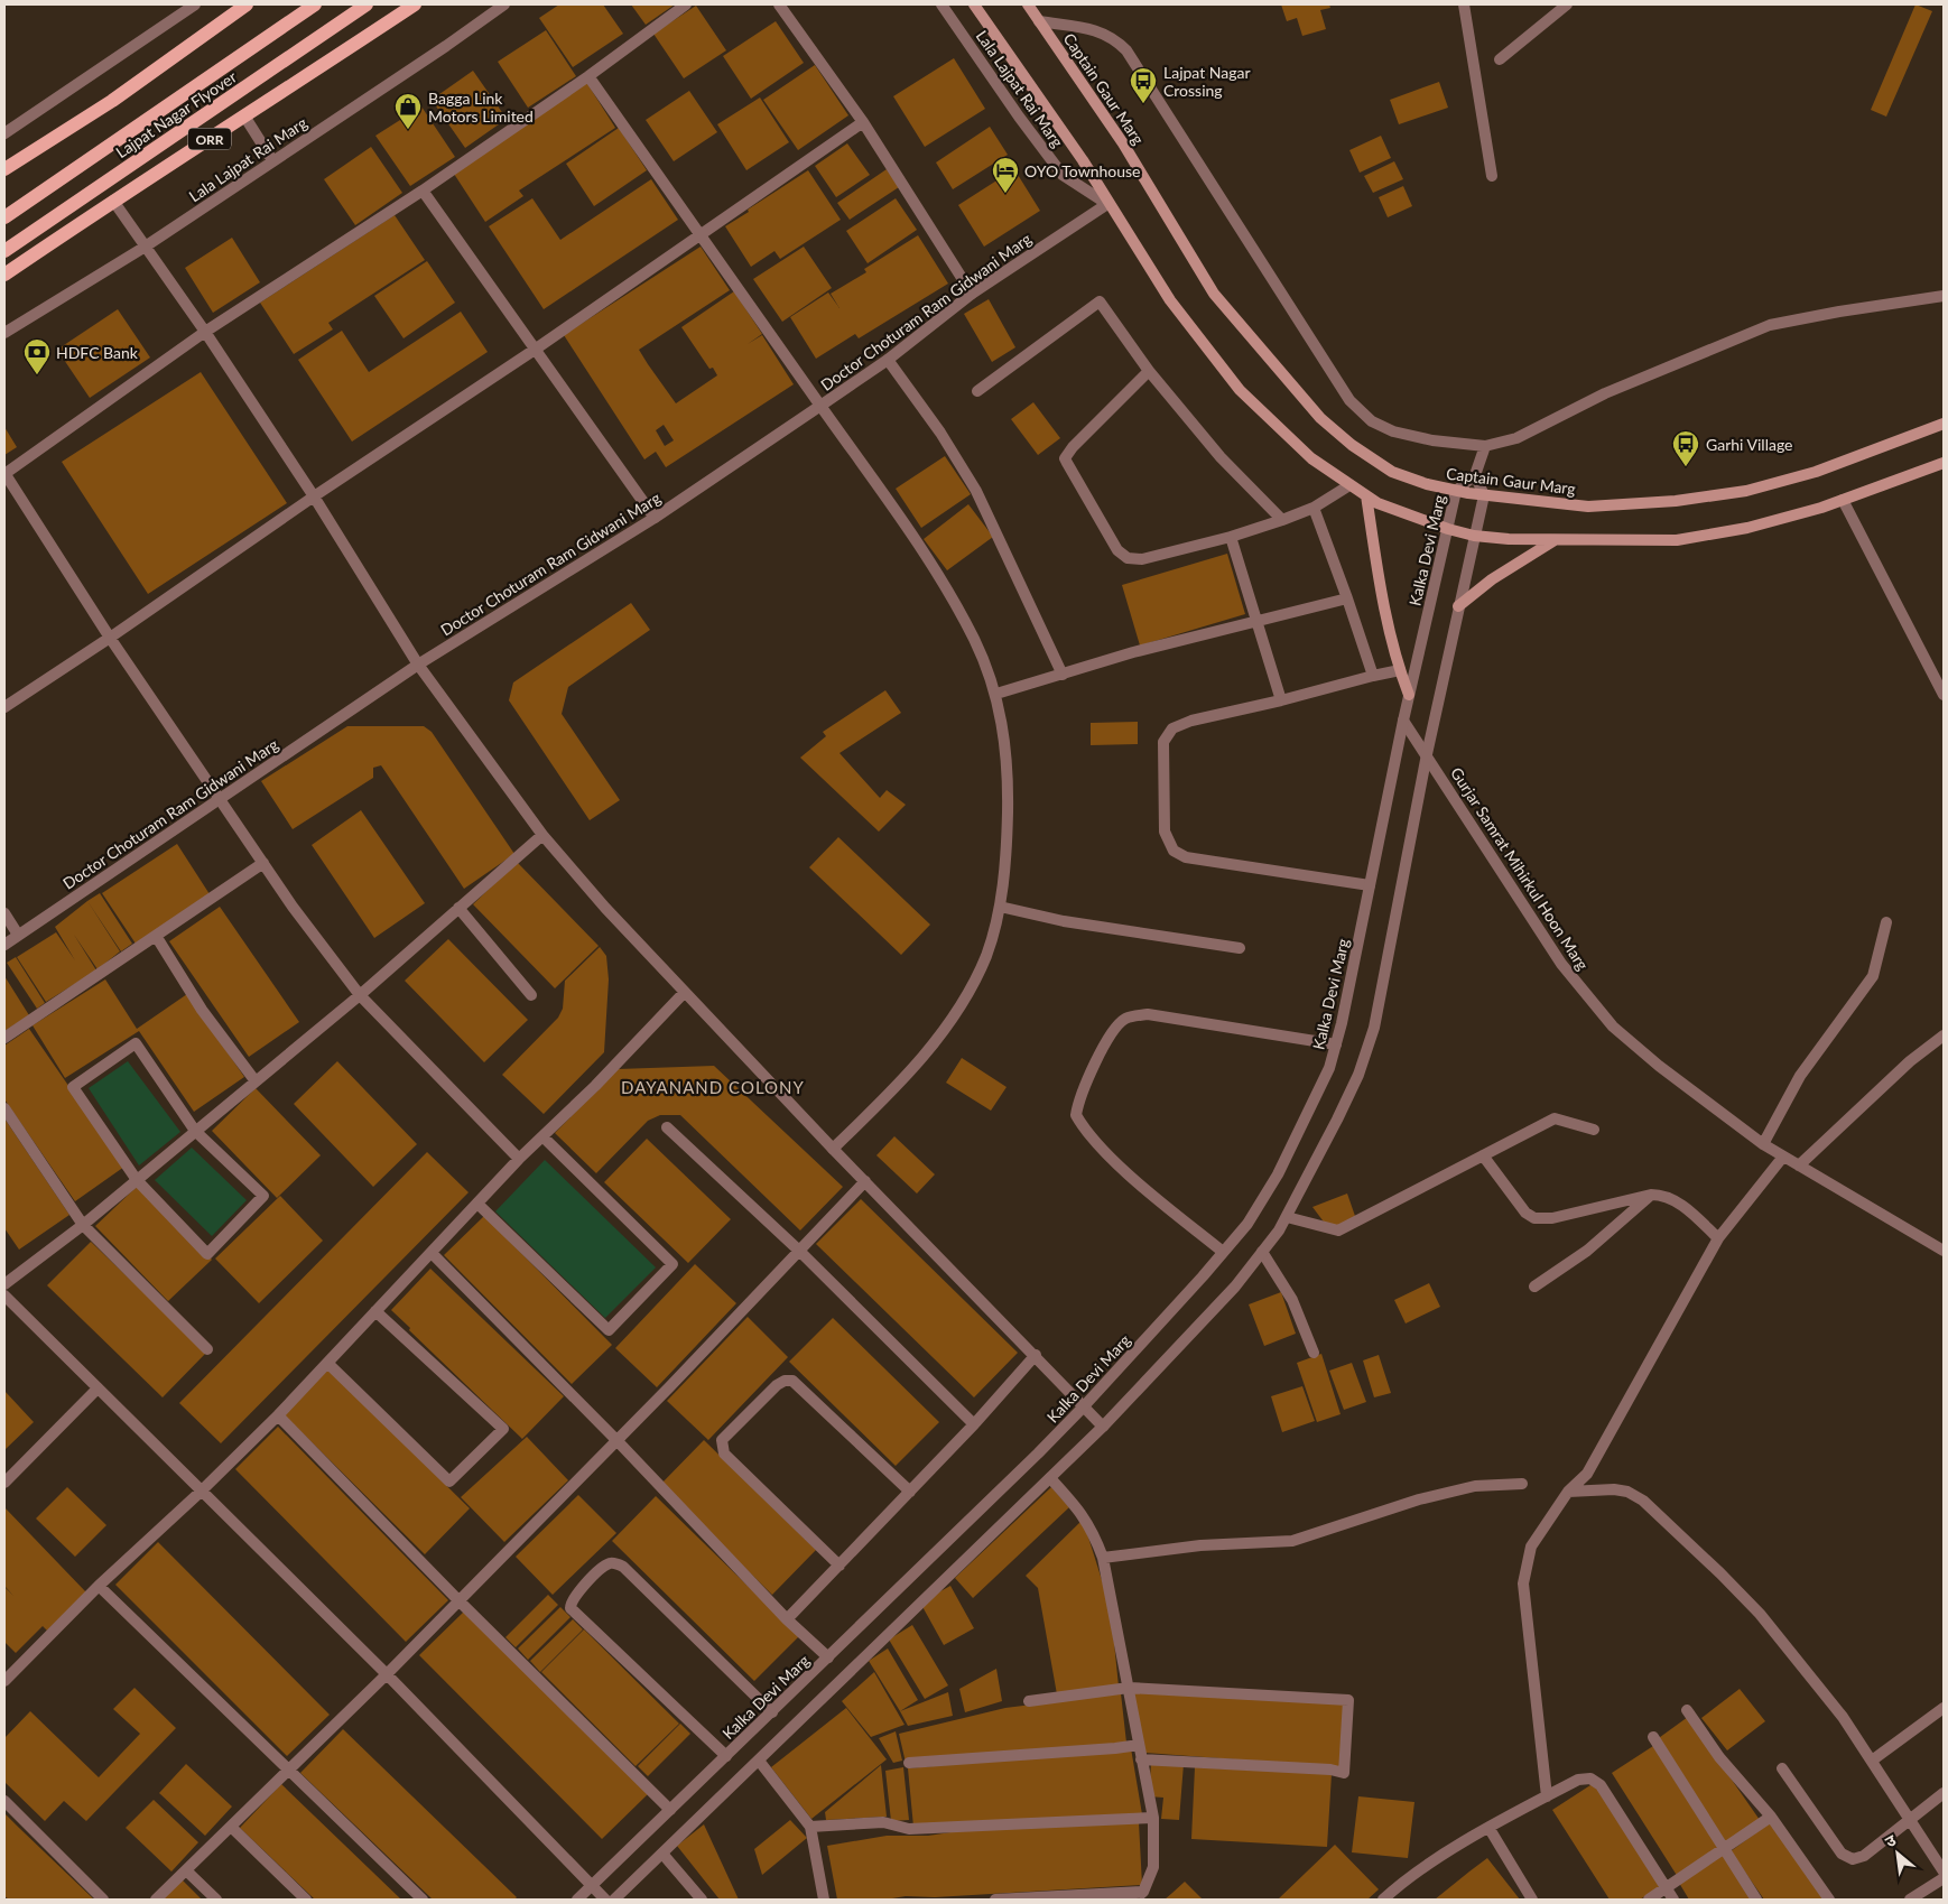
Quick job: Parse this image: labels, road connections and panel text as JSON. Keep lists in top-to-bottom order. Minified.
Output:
{"streets":{"main road":["Captain Gaur Marg","Lajpat Nagar Flyover","ORR"],"street":["Lala Lajpat Rai Marg","Doctor Choturam Ram Gidwani Marg","Kalka Devi Marg","Gurjar Samrat Mihirkul Hoon Marg"]},"crossings":[["Lala Lajpat Rai Marg","Doctor Choturam Ram Gidwani Marg"],["Captain Gaur Marg","Kalka Devi Marg"],["Kalka Devi Marg","Gurjar Samrat Mihirkul Hoon Marg"]],"districts":["DAYANAND COLONY"],"places":{"bus stop":["Lajpat Nagar Crossing","Garhi Village"],"shop":["Bagga Link Motors Limited"],"hotel":["OYO Townhouse"],"bank":["HDFC Bank"]},"north":"top left"}
